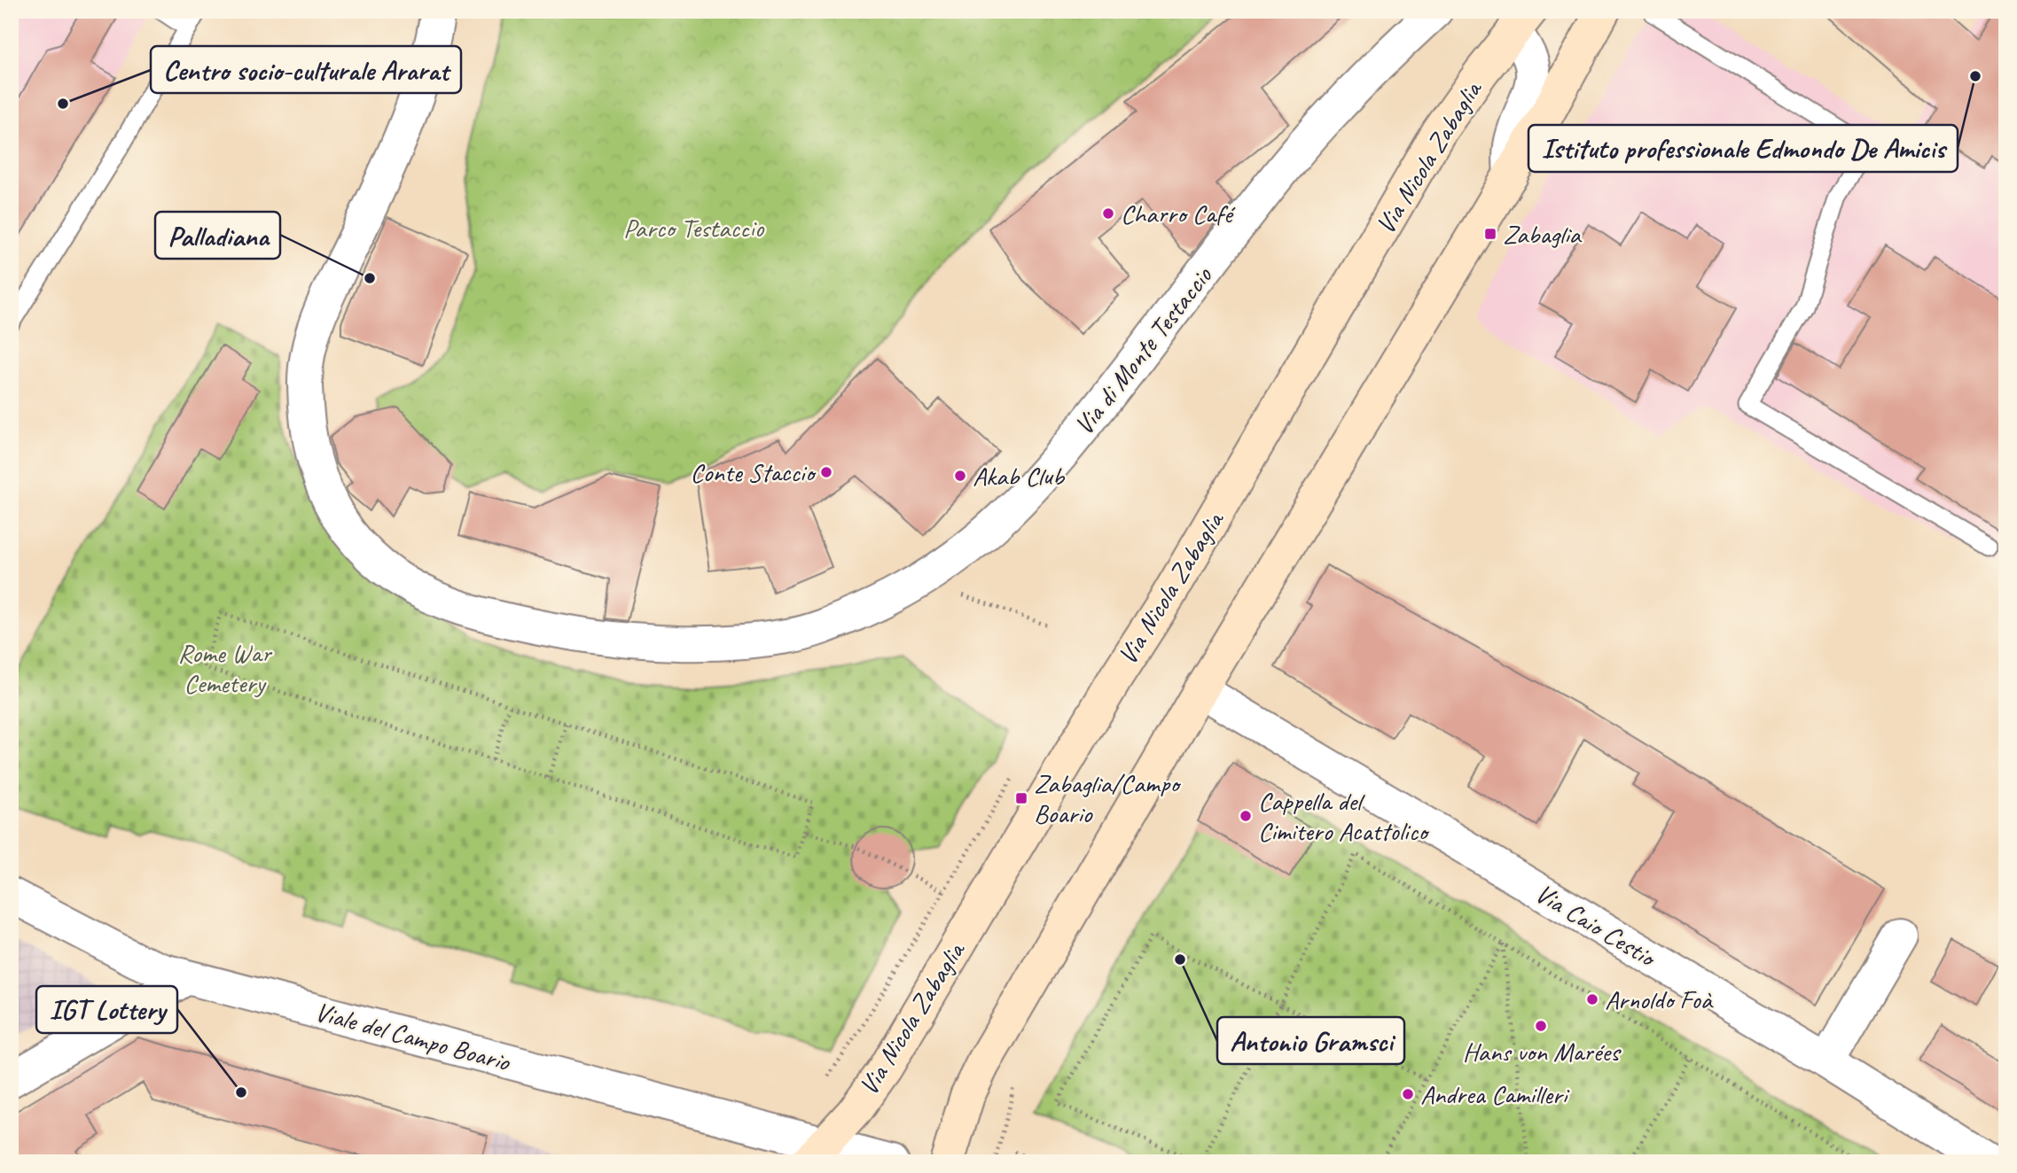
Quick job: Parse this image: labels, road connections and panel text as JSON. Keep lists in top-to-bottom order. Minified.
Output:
{"streets":{"street":["Via Nicola Zabaglia","Via di Monte Testaccio","Via Caio Cestio","Viale del Campo Boario"]},"crossings":[["Via Nicola Zabaglia","Via Caio Cestio"],["Via Nicola Zabaglia","Viale del Campo Boario"]],"parks":["Parco Testaccio","Rome War Cemetery"],"places":{"other":["Istituto professionale Edmondo De Amicis","Centro socio-culturale Ararat","Charro Café","Palladiana","Conte Staccio","Akab Club","Cappella del Cimitero Acattolico","Antonio Gramsci","Arnoldo Foà","Hans von Marées","IGT Lottery","Andrea Camilleri"],"transit":["Zabaglia","Zabaglia/Campo Boario"]}}
